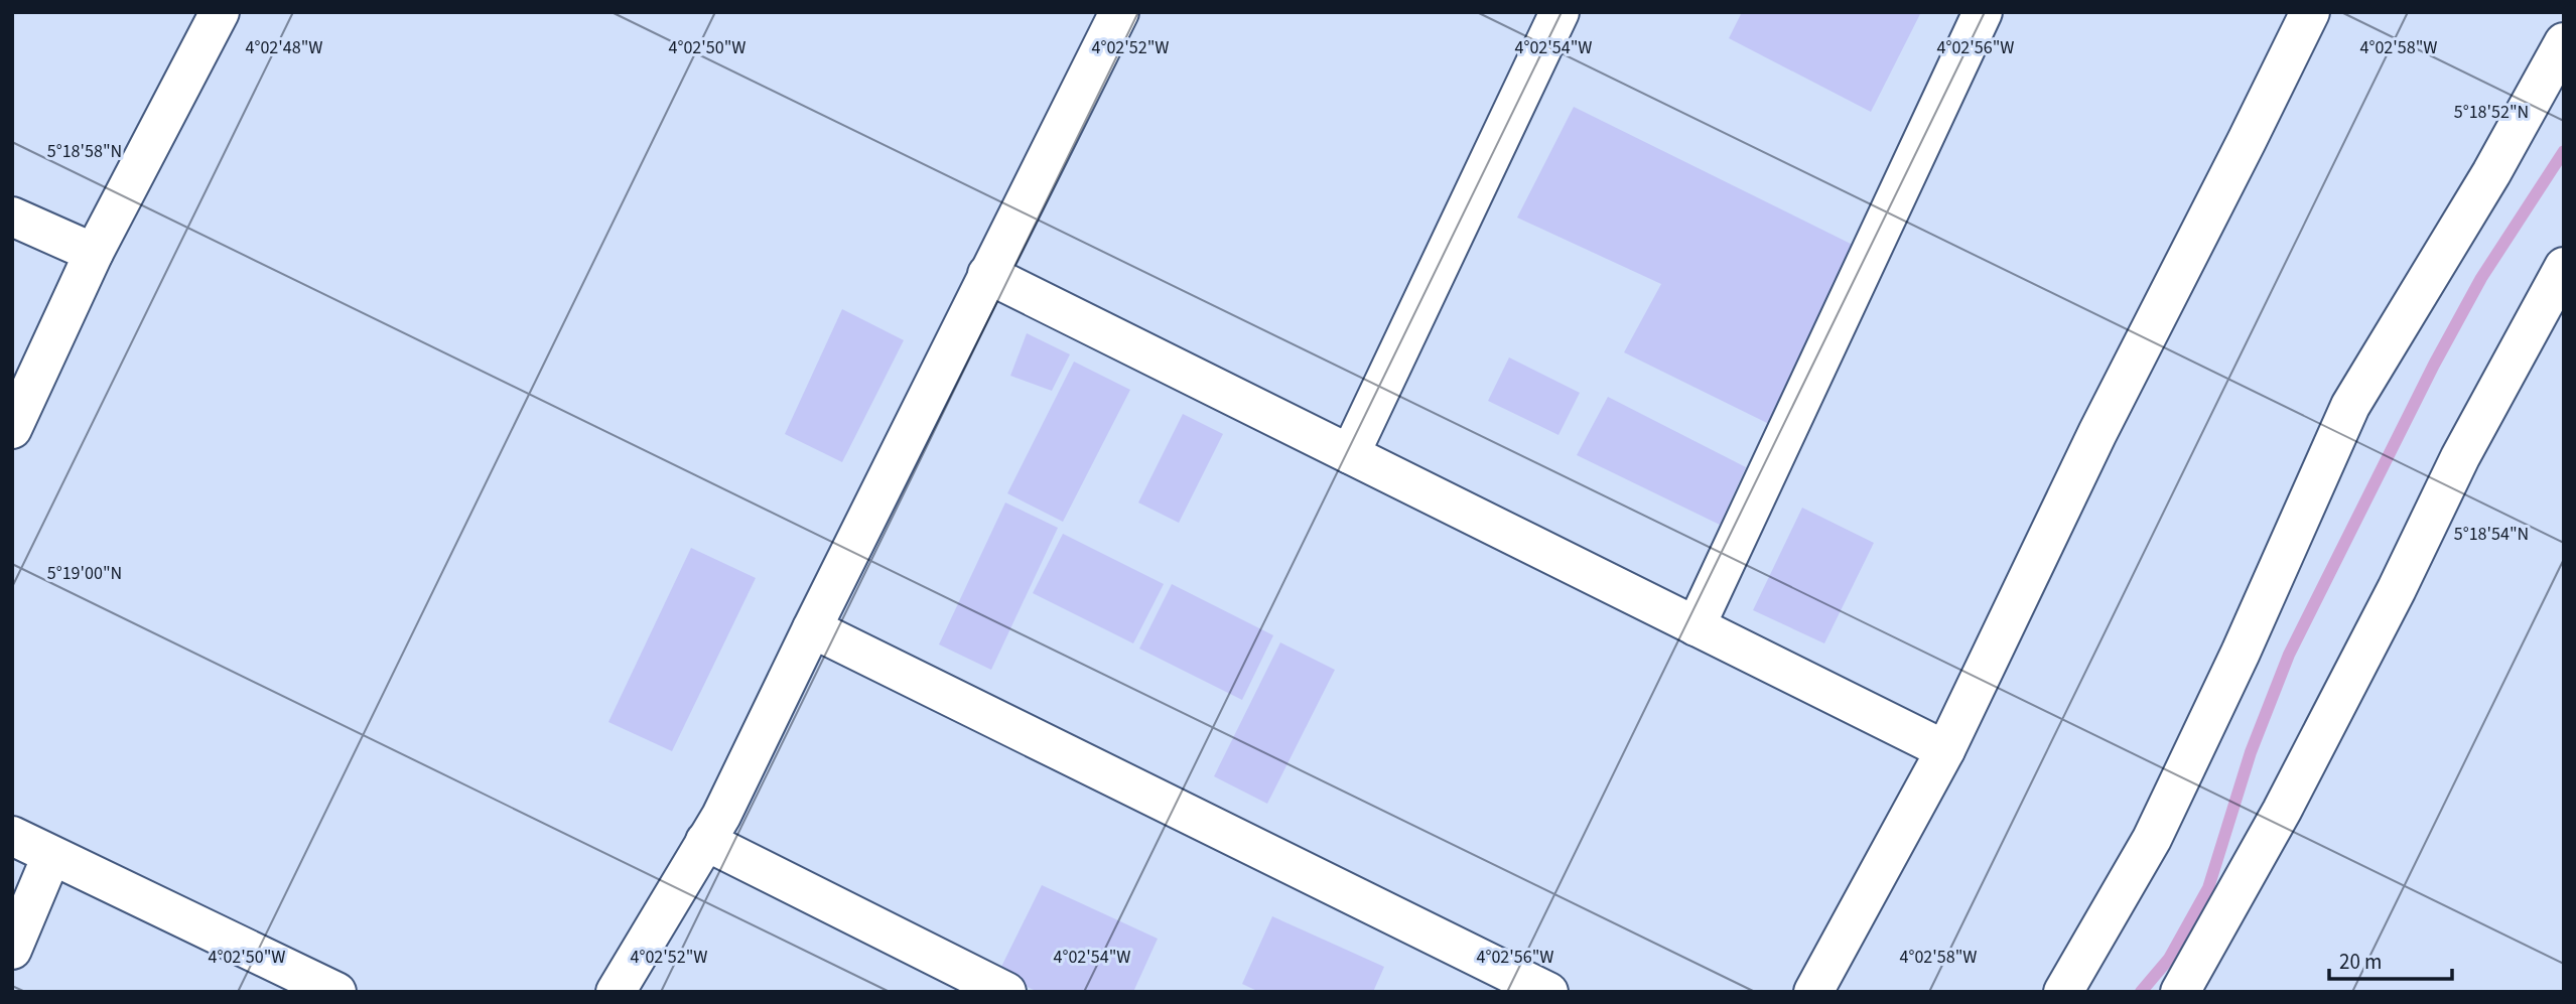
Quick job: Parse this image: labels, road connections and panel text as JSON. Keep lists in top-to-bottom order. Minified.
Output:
{"scale_bar":"20 m","coordinates":["4°02'48\"W","4°02'50\"W","4°02'52\"W","4°02'54\"W","4°02'56\"W","4°02'58\"W","5°18'52\"N","5°18'58\"N","5°18'54\"N","5°19'00\"N"]}
